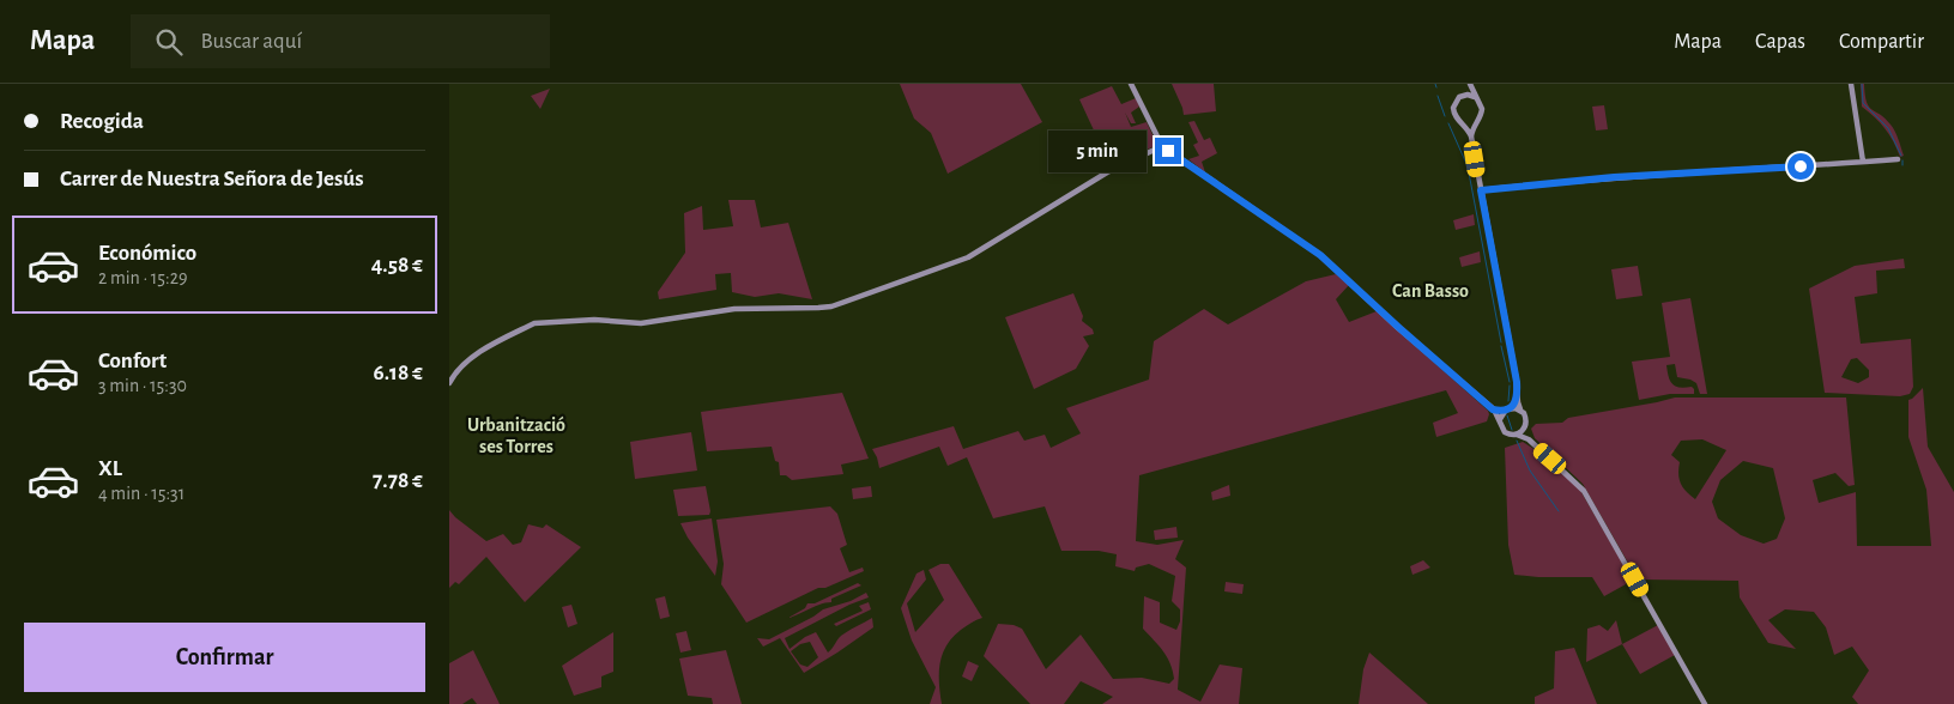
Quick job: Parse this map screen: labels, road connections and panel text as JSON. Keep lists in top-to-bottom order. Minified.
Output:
{"districts":["Can Basso","Urbanització ses Torres"],"page":{"header":"Mapa","search":"Buscar aquí","nav":["Mapa","Capas","Compartir"],"banner":["Recogida","Carrer de Nuestra Señora de Jesús"],"bubble":"5 min","list":[{"name":"Económico","note":"2 min · 15:29","value":"4.58 €"},{"name":"Confort","note":"3 min · 15:30","value":"6.18 €"},{"name":"XL","note":"4 min · 15:31","value":"7.78 €"}],"buttons":"Confirmar"}}
